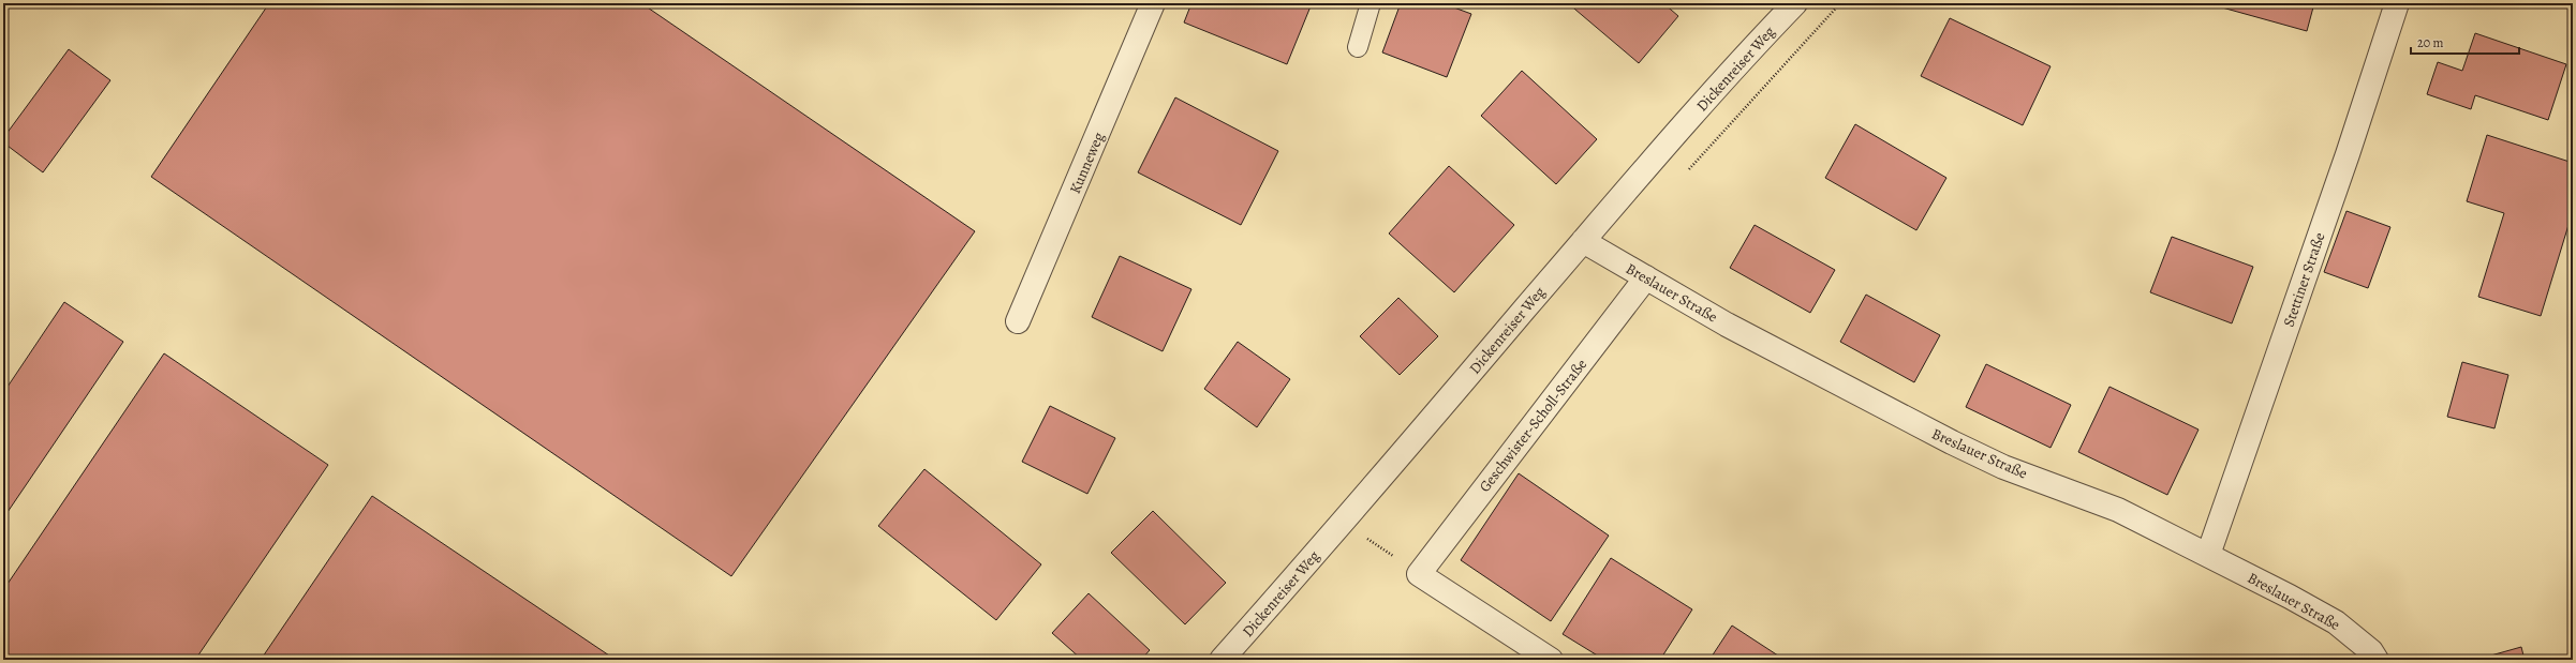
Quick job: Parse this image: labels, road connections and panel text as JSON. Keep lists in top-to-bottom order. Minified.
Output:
{"streets":{"street":["Dickenreiser Weg","Kunneweg","Stettiner Straße","Breslauer Straße","Geschwister-Scholl-Straße"]},"crossings":[["Dickenreiser Weg","Breslauer Straße"],["Stettiner Straße","Breslauer Straße"],["Breslauer Straße","Geschwister-Scholl-Straße"]],"scale_bar":"20 m"}
